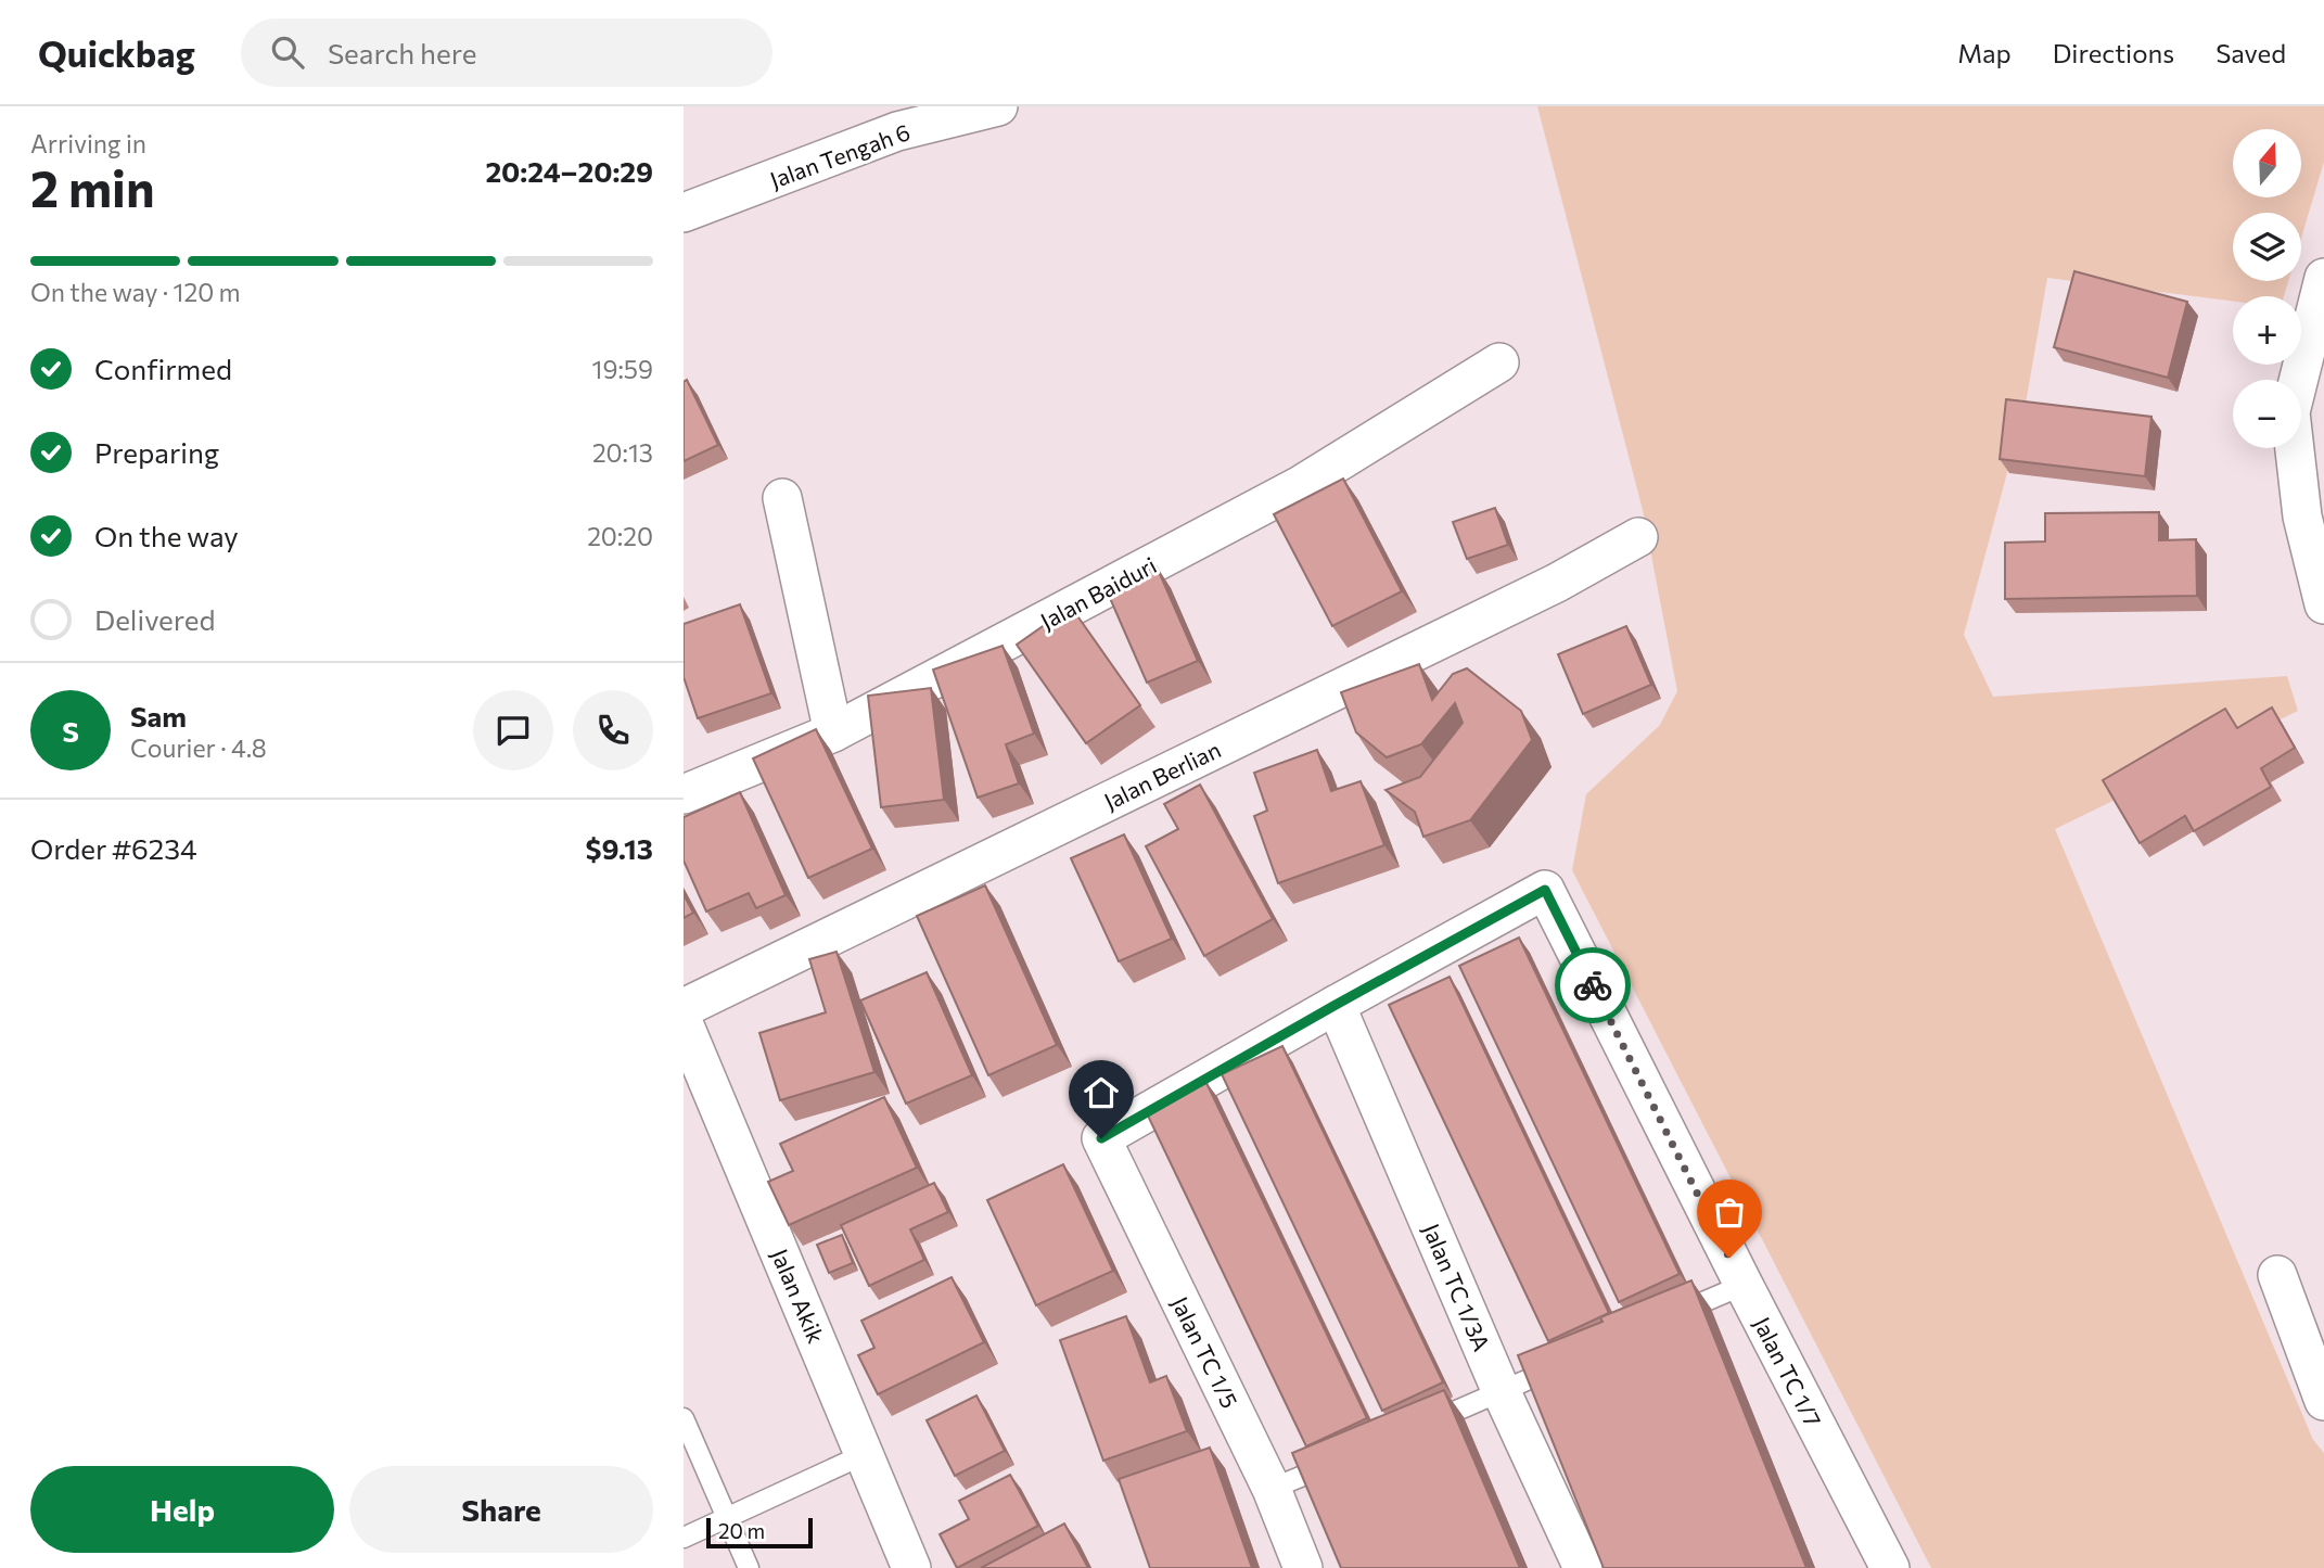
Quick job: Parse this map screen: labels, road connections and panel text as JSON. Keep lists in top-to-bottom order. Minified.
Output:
{"streets":{"street":["Jalan Tengah 6","Jalan Baiduri","Jalan Berlian","Jalan TC 1/3A","Jalan Akik","Jalan TC 1/5","Jalan TC 1/7"]},"crossings":[["Jalan TC 1/3A","Jalan TC 1/5"],["Jalan TC 1/3A","Jalan TC 1/7"],["Jalan TC 1/5","Jalan TC 1/7"]],"scale_bar":"20 m","north":"top","page":{"header":"Quickbag","search":"Search here","nav":["Map","Directions","Saved"],"heading":["2 min","Arriving in","20:24–20:29"],"panel":["Sam","Courier · 4.8","Order #6234","$9.13"],"map_buttons":["+","−"],"bar":"On the way · 120 m","list":[["Confirmed","19:59"],["Preparing","20:13"],["On the way","20:20"],"Delivered"],"round":"S","buttons":["Help","Share"],"scale":"20 m"}}
